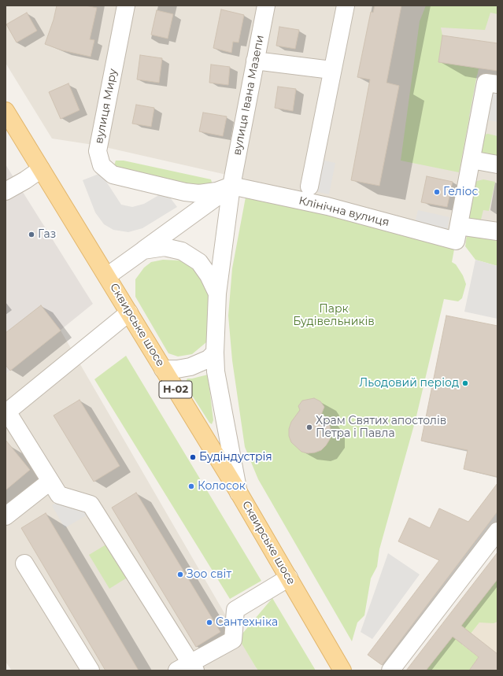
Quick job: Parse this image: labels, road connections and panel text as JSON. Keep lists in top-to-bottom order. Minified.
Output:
{"streets":{"main road":["Сквирське шосе","Н-02"],"street":["вулиця Івана Мазепи","вулиця Миру","Клінічна вулиця"]},"crossings":[["вулиця Івана Мазепи","вулиця Миру"],["вулиця Івана Мазепи","Клінічна вулиця"],["вулиця Івана Мазепи","Сквирське шосе"],["вулиця Миру","Клінічна вулиця"]],"parks":["Парк Будівельників"],"places":["Геліос","Газ","Льодовий період","Храм Святих апостолів Петра і Павла","Будіндустрія","Колосок","Зоо світ","Сантехніка"]}
